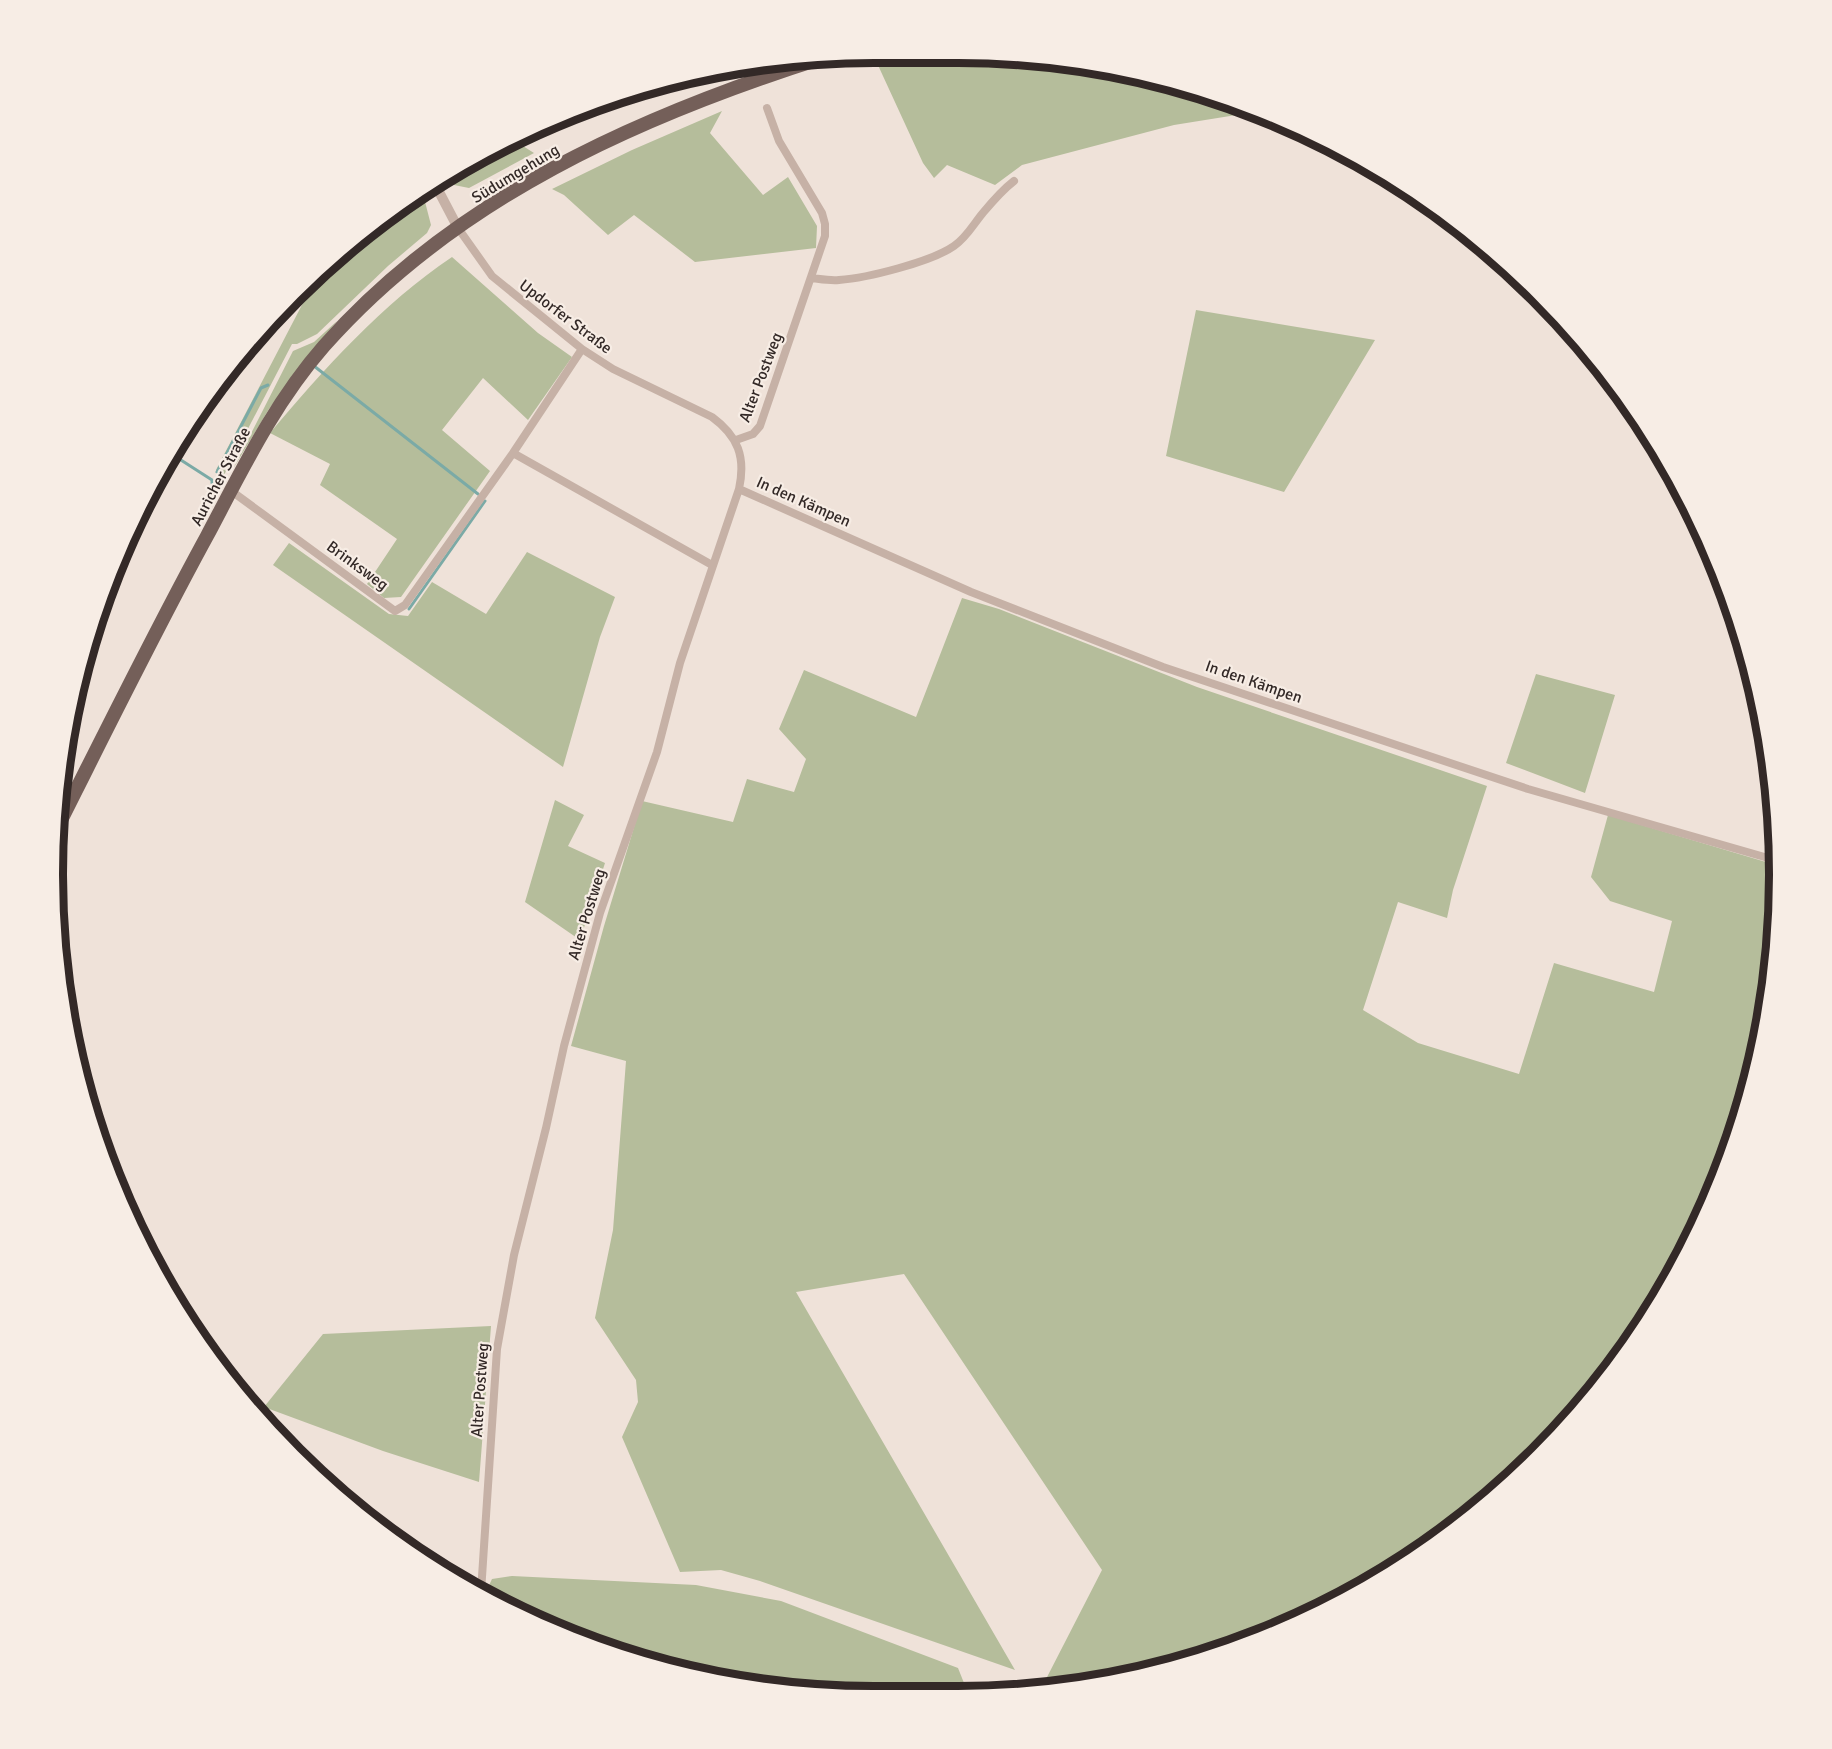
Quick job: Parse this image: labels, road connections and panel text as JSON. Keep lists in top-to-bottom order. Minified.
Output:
{"streets":{"main road":["Südumgehung","Auricher Straße"],"street":["Updorfer Straße","Alter Postweg","In den Kämpen","Brinksweg"]},"crossings":[["Südumgehung","Updorfer Straße"],["Südumgehung","Auricher Straße"],["Updorfer Straße","Alter Postweg"],["Updorfer Straße","Auricher Straße"],["Updorfer Straße","Brinksweg"],["Alter Postweg","In den Kämpen"],["Auricher Straße","Brinksweg"]]}
